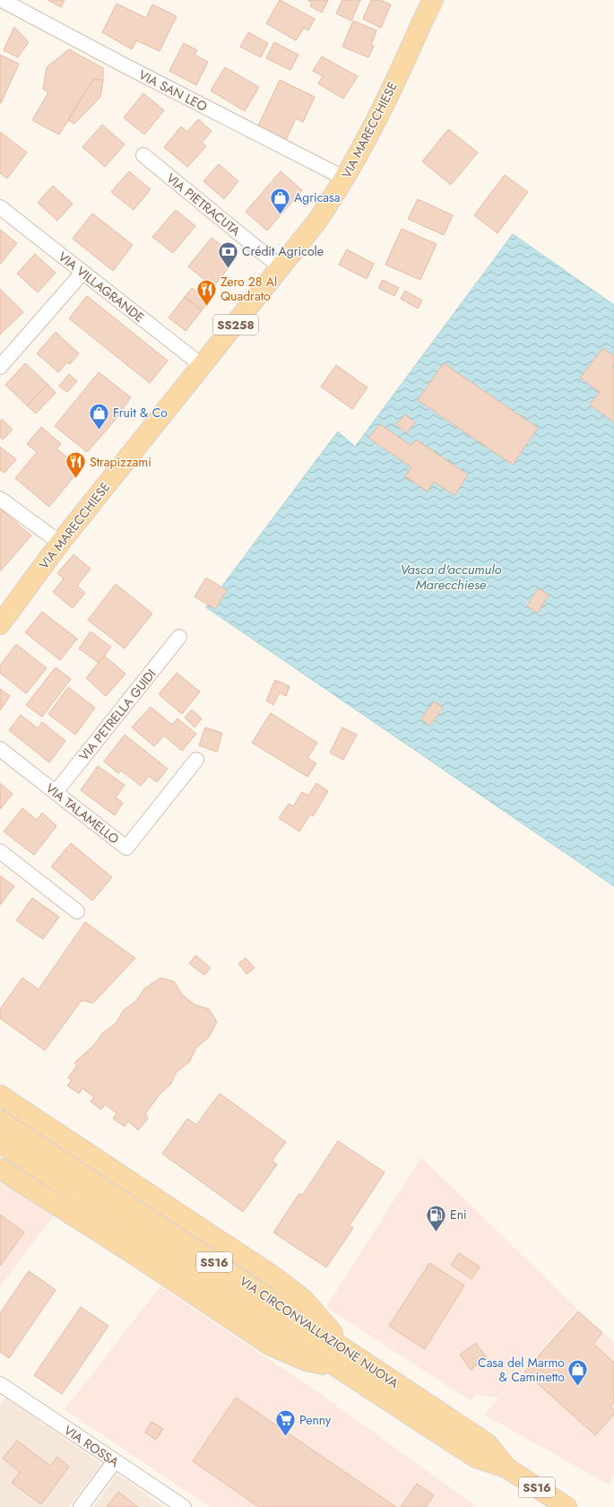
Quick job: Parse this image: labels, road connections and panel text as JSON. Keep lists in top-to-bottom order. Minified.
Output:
{"streets":{"main road":["VIA MARECCHIESE","SS258","SS16","VIA CIRCONVALLAZIONE NUOVA"],"street":["VIA SAN LEO","VIA PIETRACUTA","VIA VILLAGRANDE","VIA PETRELLA GUIDI","VIA TALAMELLO","VIA ROSSA"]},"crossings":[["VIA SAN LEO","VIA MARECCHIESE"],["VIA MARECCHIESE","VIA PIETRACUTA"],["VIA MARECCHIESE","VIA VILLAGRANDE"],["VIA PETRELLA GUIDI","VIA TALAMELLO"]],"water":["Vasca d'accumulo Marecchiese"],"places":{"shop":["Agricasa","Fruit & Co","Casa del Marmo & Caminetto"],"bank":["Crédit Agricole"],"restaurant":["Zero 28 Al Quadrato","Strapizzami"],"fuel station":["Eni"],"supermarket":["Penny"]}}
